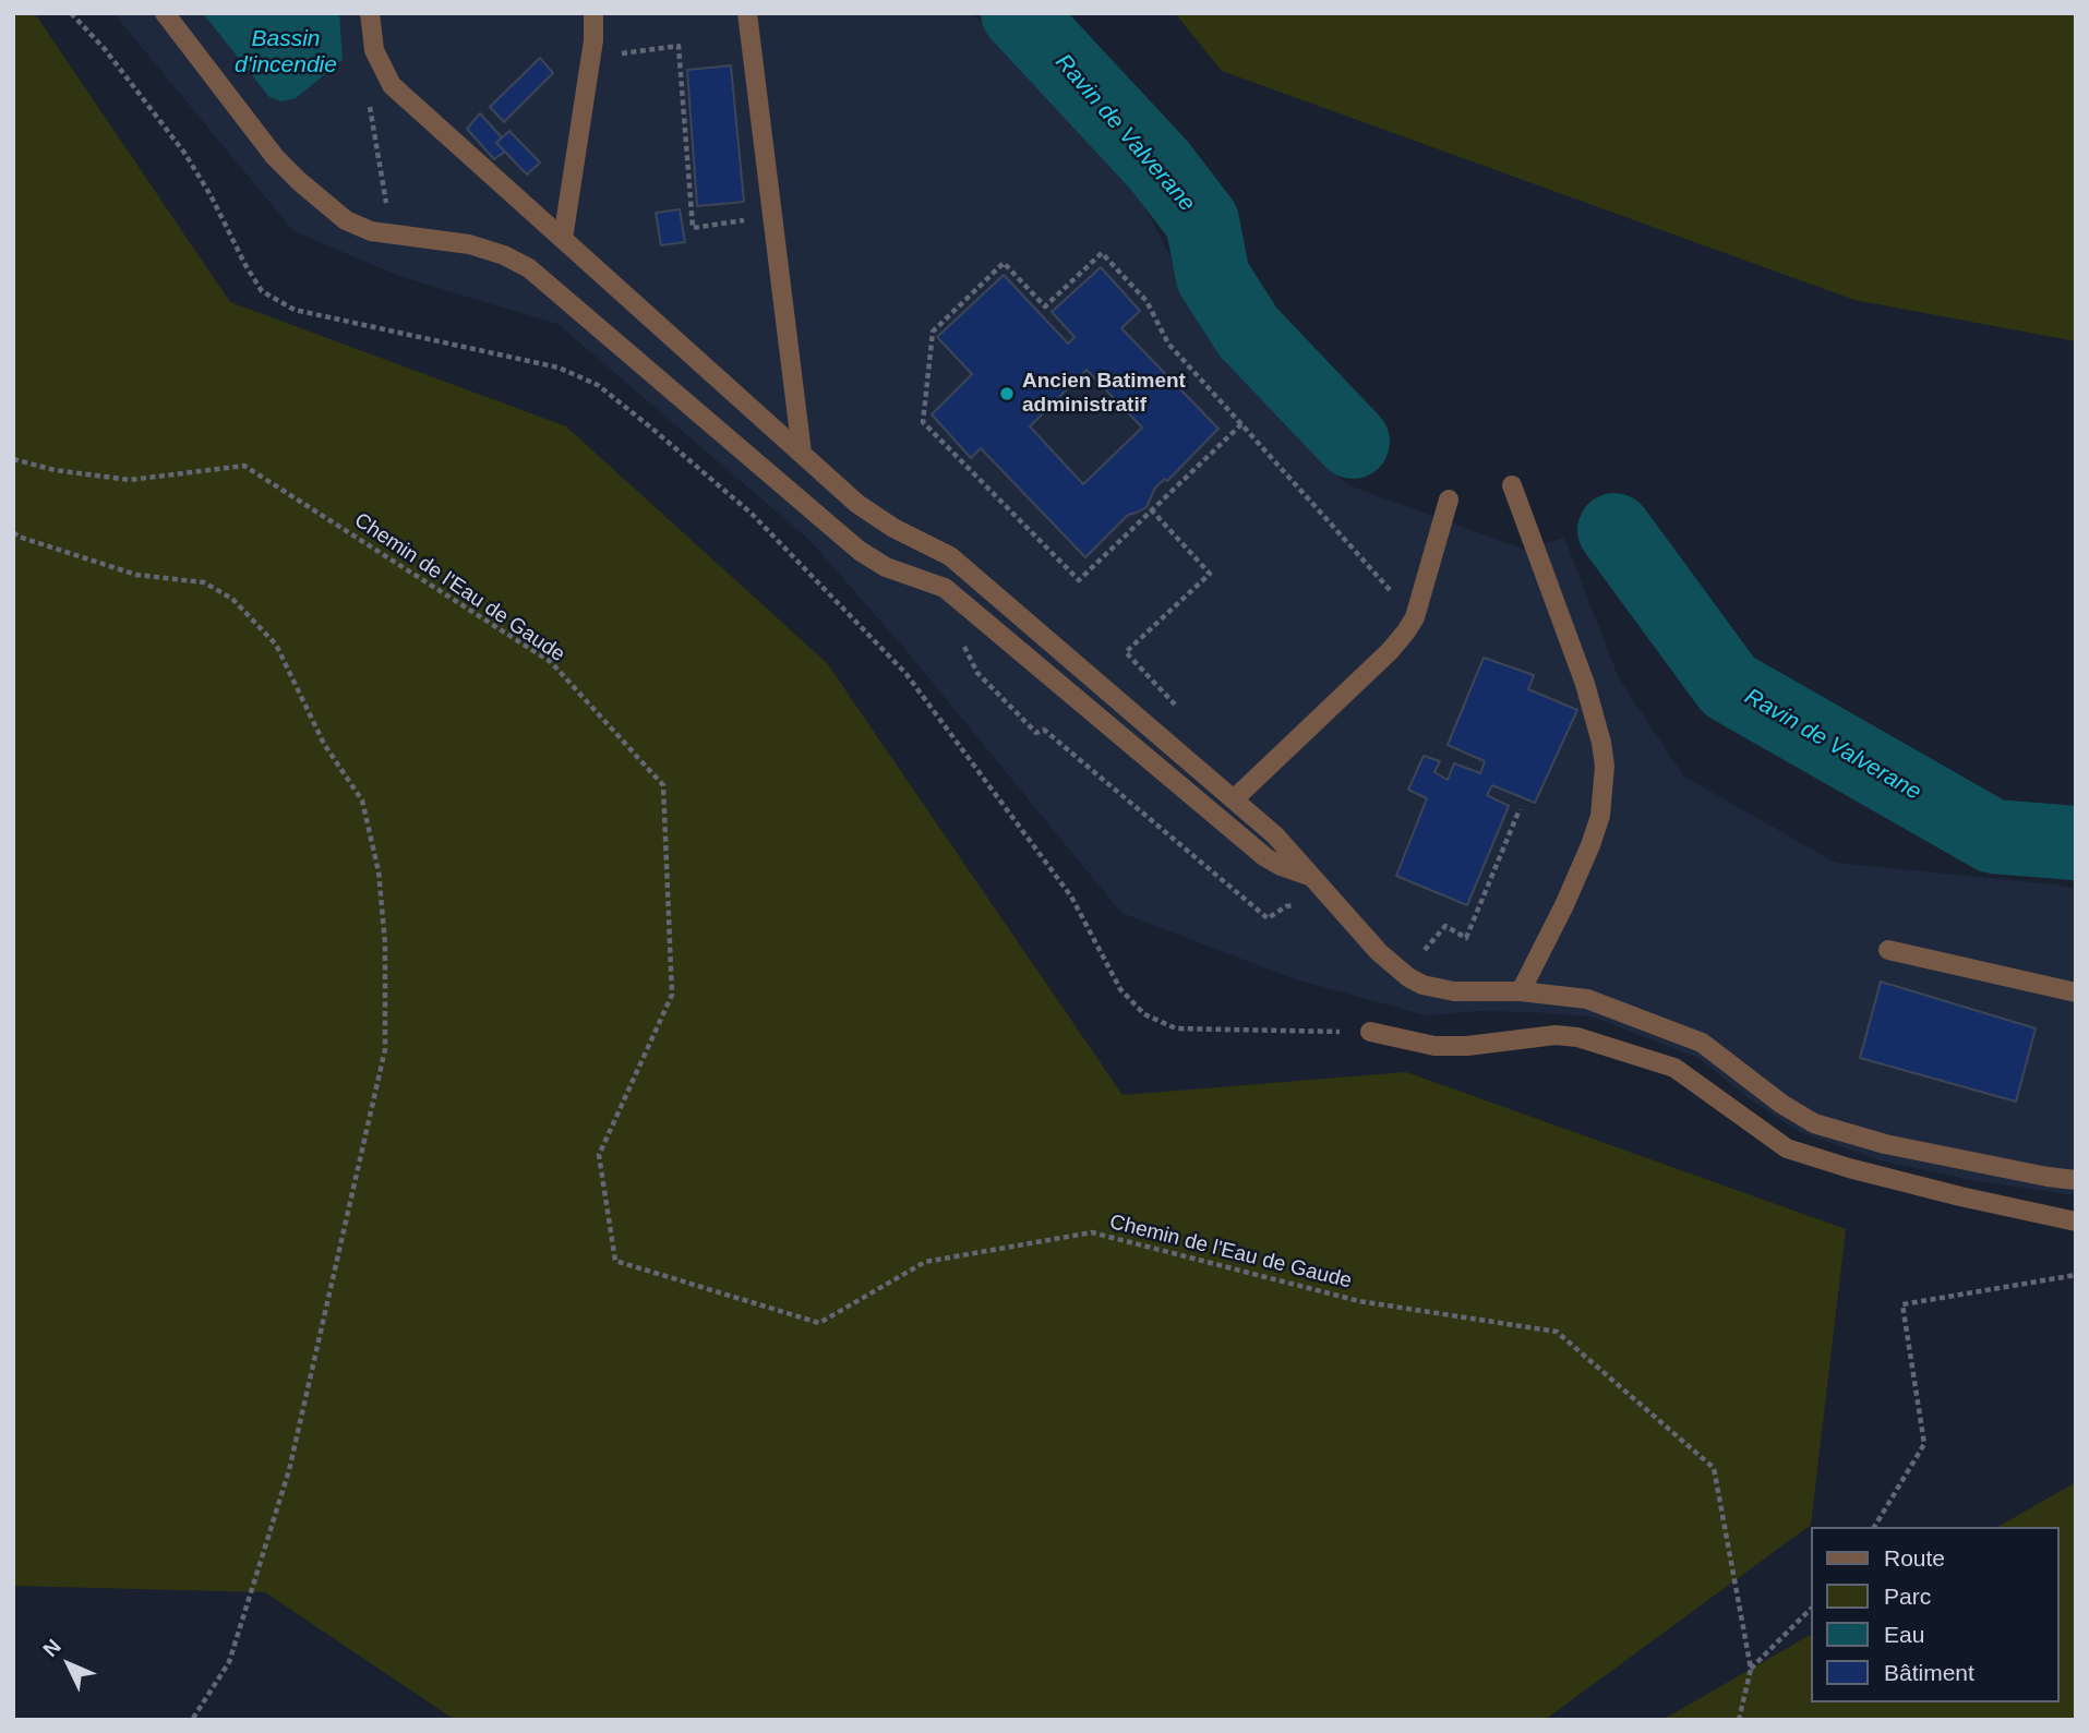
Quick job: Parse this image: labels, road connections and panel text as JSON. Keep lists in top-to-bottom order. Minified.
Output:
{"streets":{"path":["Chemin de l'Eau de Gaude"]},"water":["Bassin d'incendie","Ravin de Valverane"],"places":["Ancien Batiment administratif"],"legend":["Route","Parc","Eau","Bâtiment"],"north":"top left"}
